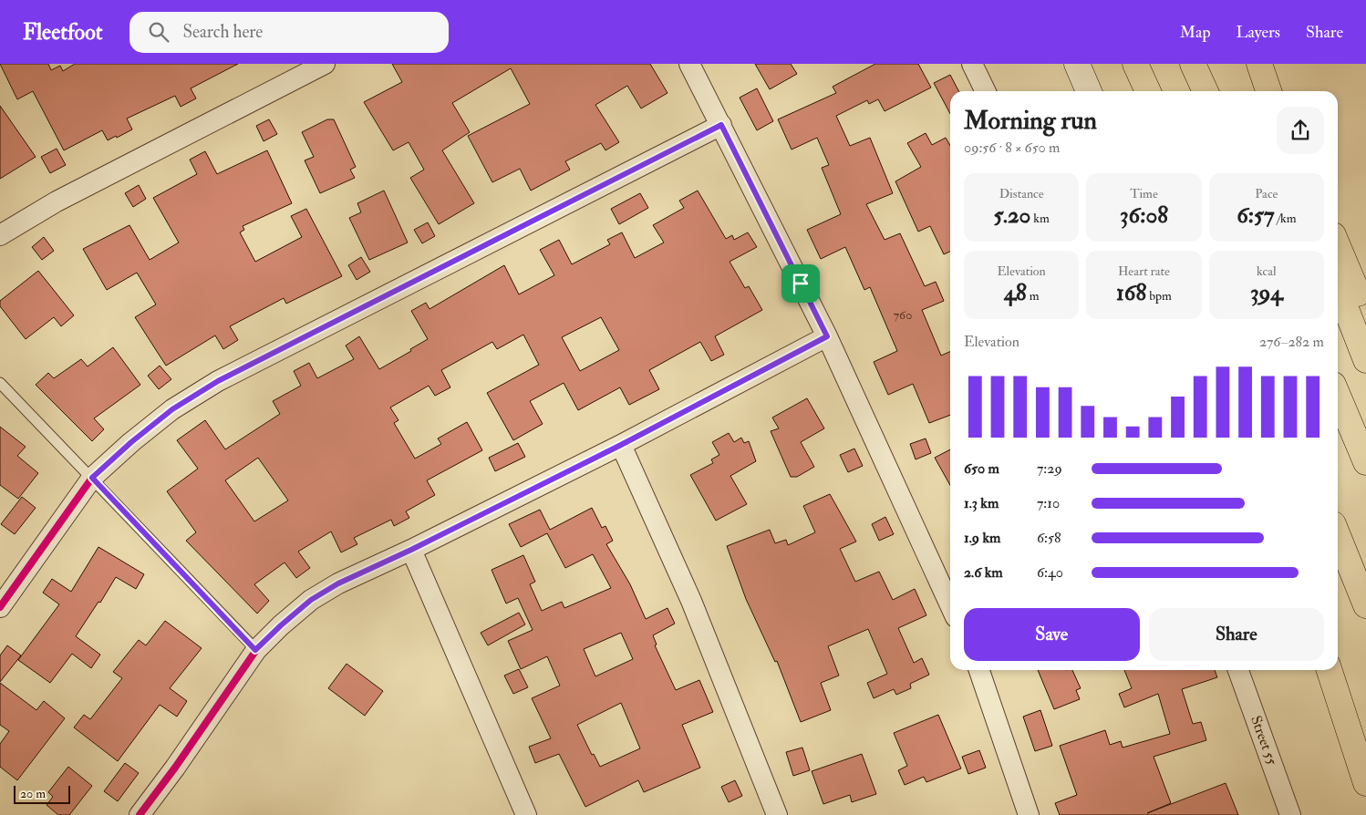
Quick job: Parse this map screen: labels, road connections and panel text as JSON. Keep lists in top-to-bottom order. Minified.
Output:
{"streets":{"street":["Street 55"]},"house_numbers":["760"],"scale_bar":"20 m","page":{"header":"Fleetfoot","search":"Search here","nav":["Map","Layers","Share"],"heading":["Morning run","09:56 · 8 × 650 m"],"stats":[["Distance","5.20 km"],["Time","36:08"],["Pace","6:57 /km"],["Elevation","48 m"],["Heart rate","168 bpm"],["kcal","394"]],"chart":["Elevation","276–282 m"],"list":[{"name":"650 m","note":"7:29"},{"name":"1.3 km","note":"7:10"},{"name":"1.9 km","note":"6:58"},{"name":"2.6 km","note":"6:40"}],"buttons":["Save","Share"],"scale":"20 m"}}
